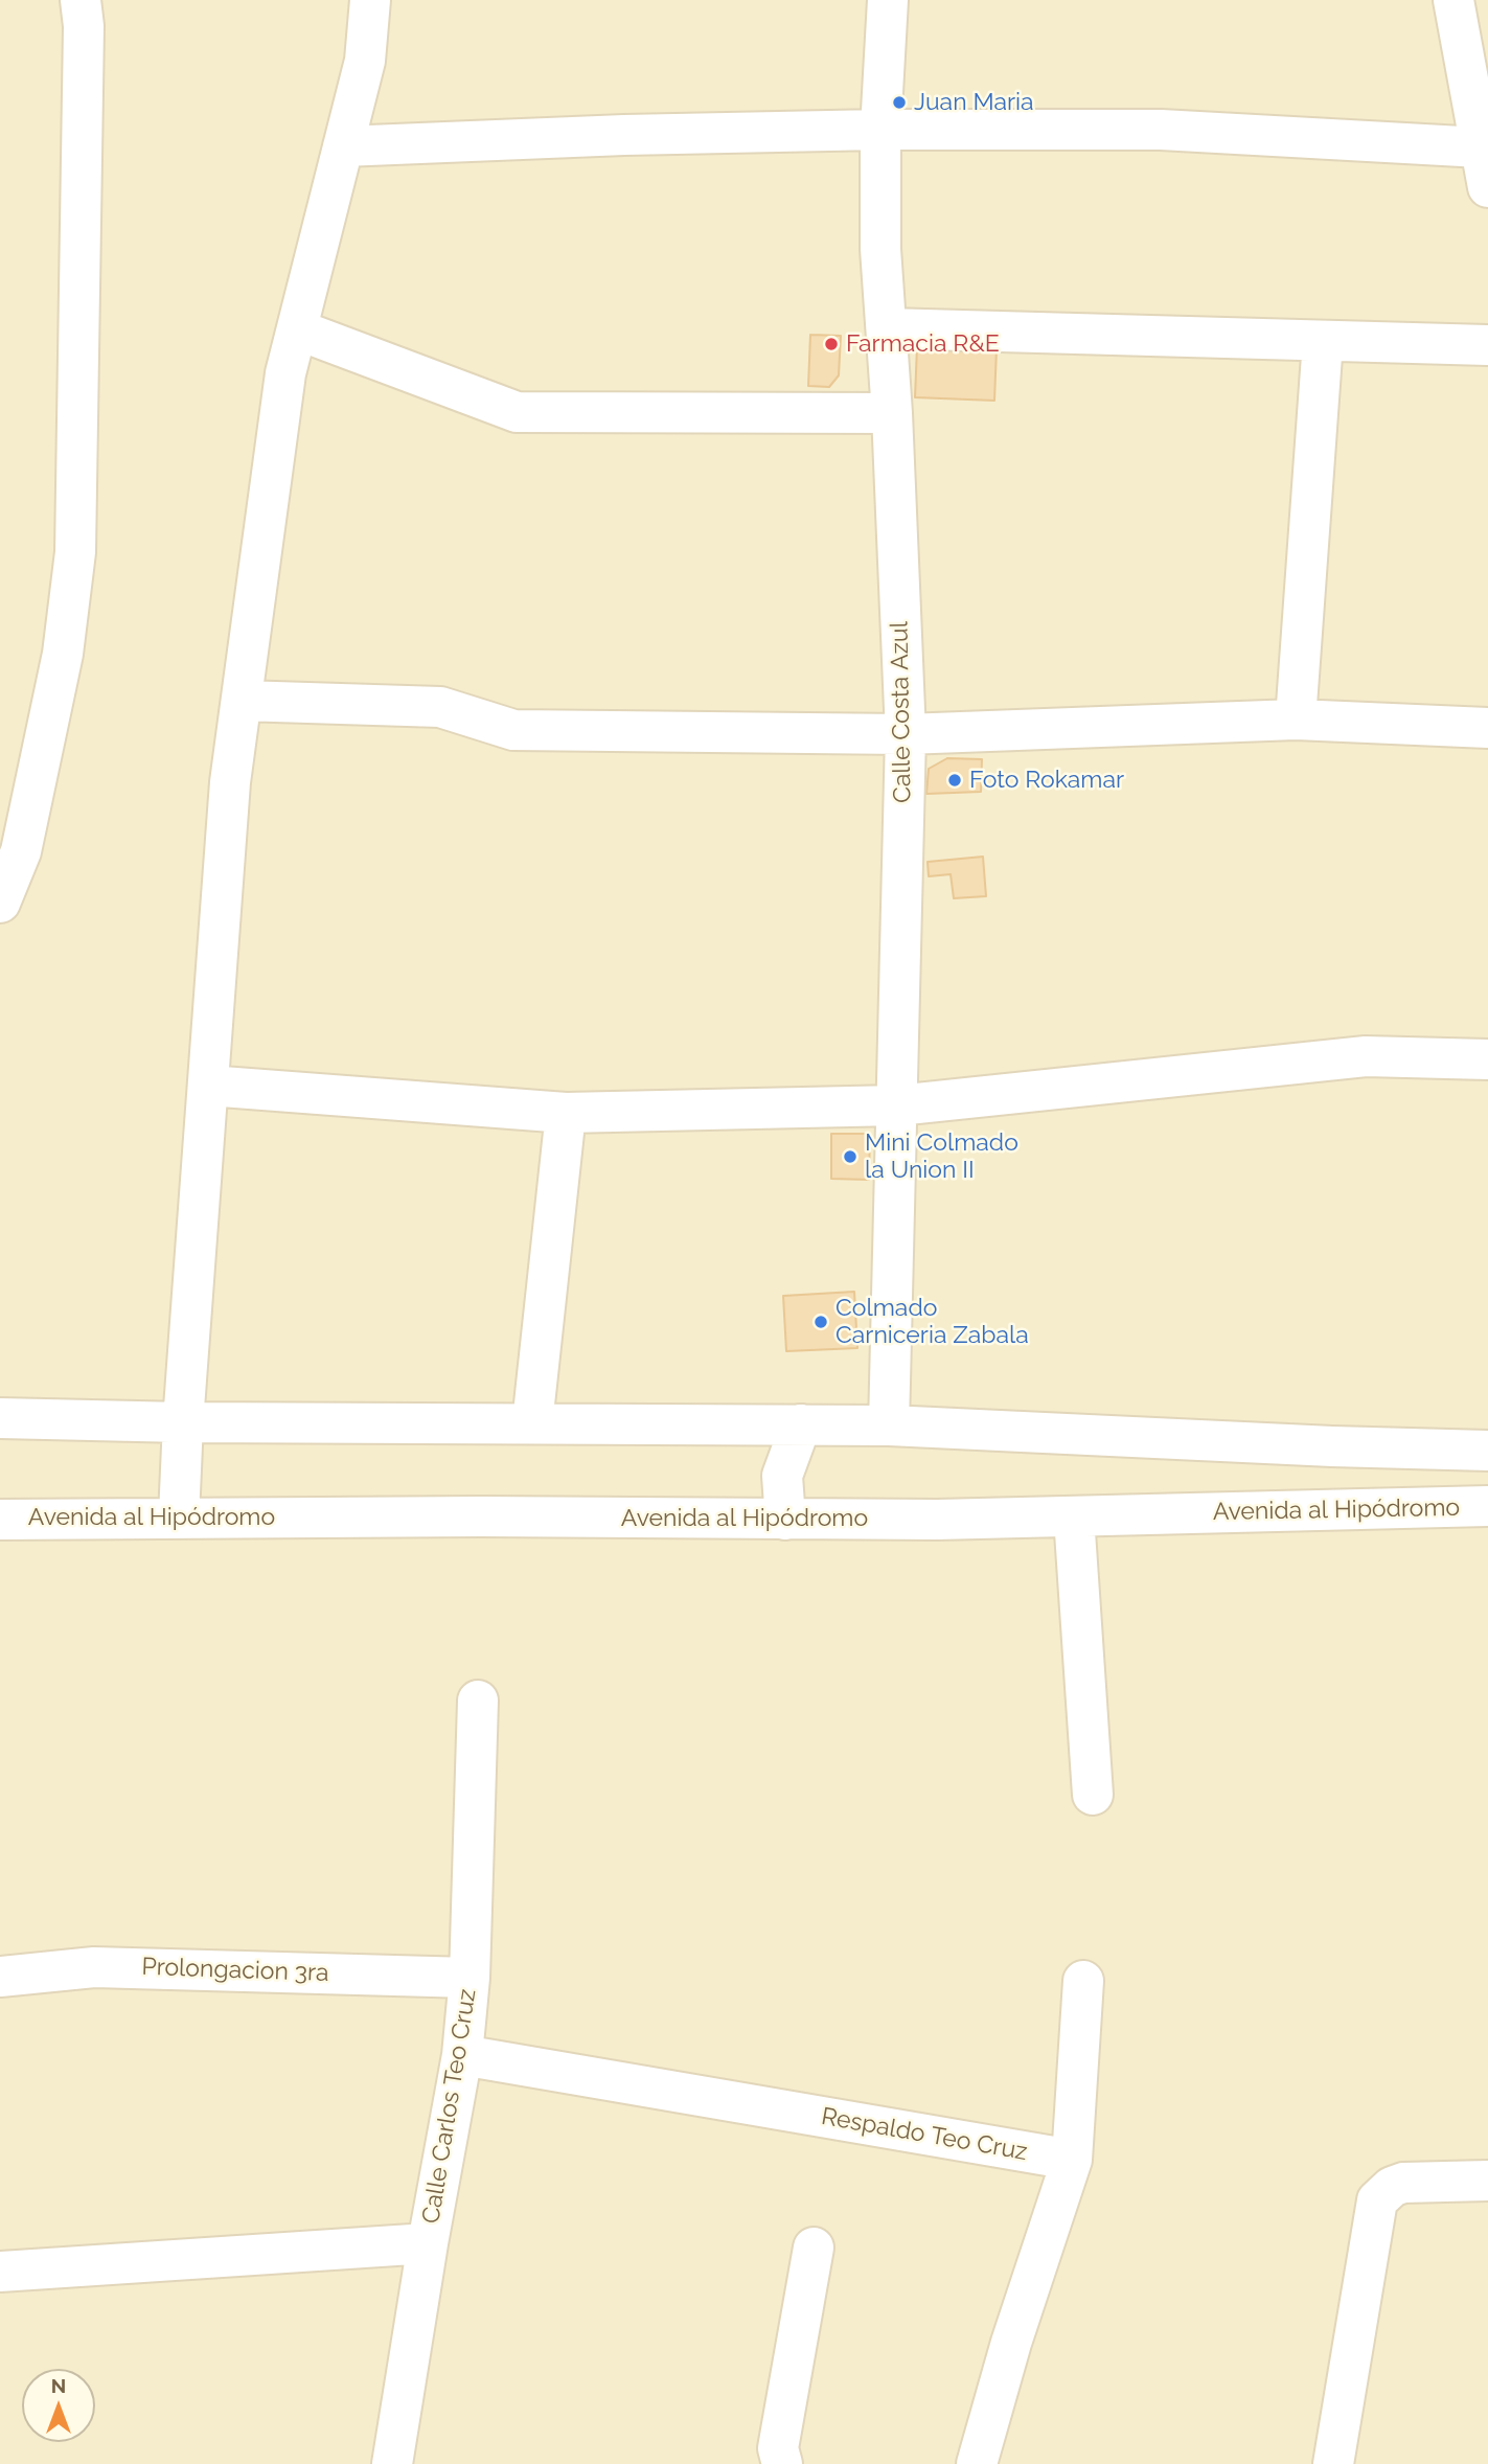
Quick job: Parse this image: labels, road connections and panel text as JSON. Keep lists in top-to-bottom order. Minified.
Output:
{"streets":{"street":["Calle Costa Azul","Avenida al Hipódromo","Prolongacion 3ra","Calle Carlos Teo Cruz","Respaldo Teo Cruz"]},"crossings":[["Prolongacion 3ra","Calle Carlos Teo Cruz"],["Calle Carlos Teo Cruz","Respaldo Teo Cruz"]],"places":["Juan Maria","Farmacia R&E","Foto Rokamar","Mini Colmado la Union II","Colmado Carniceria Zabala"],"north":"top"}
